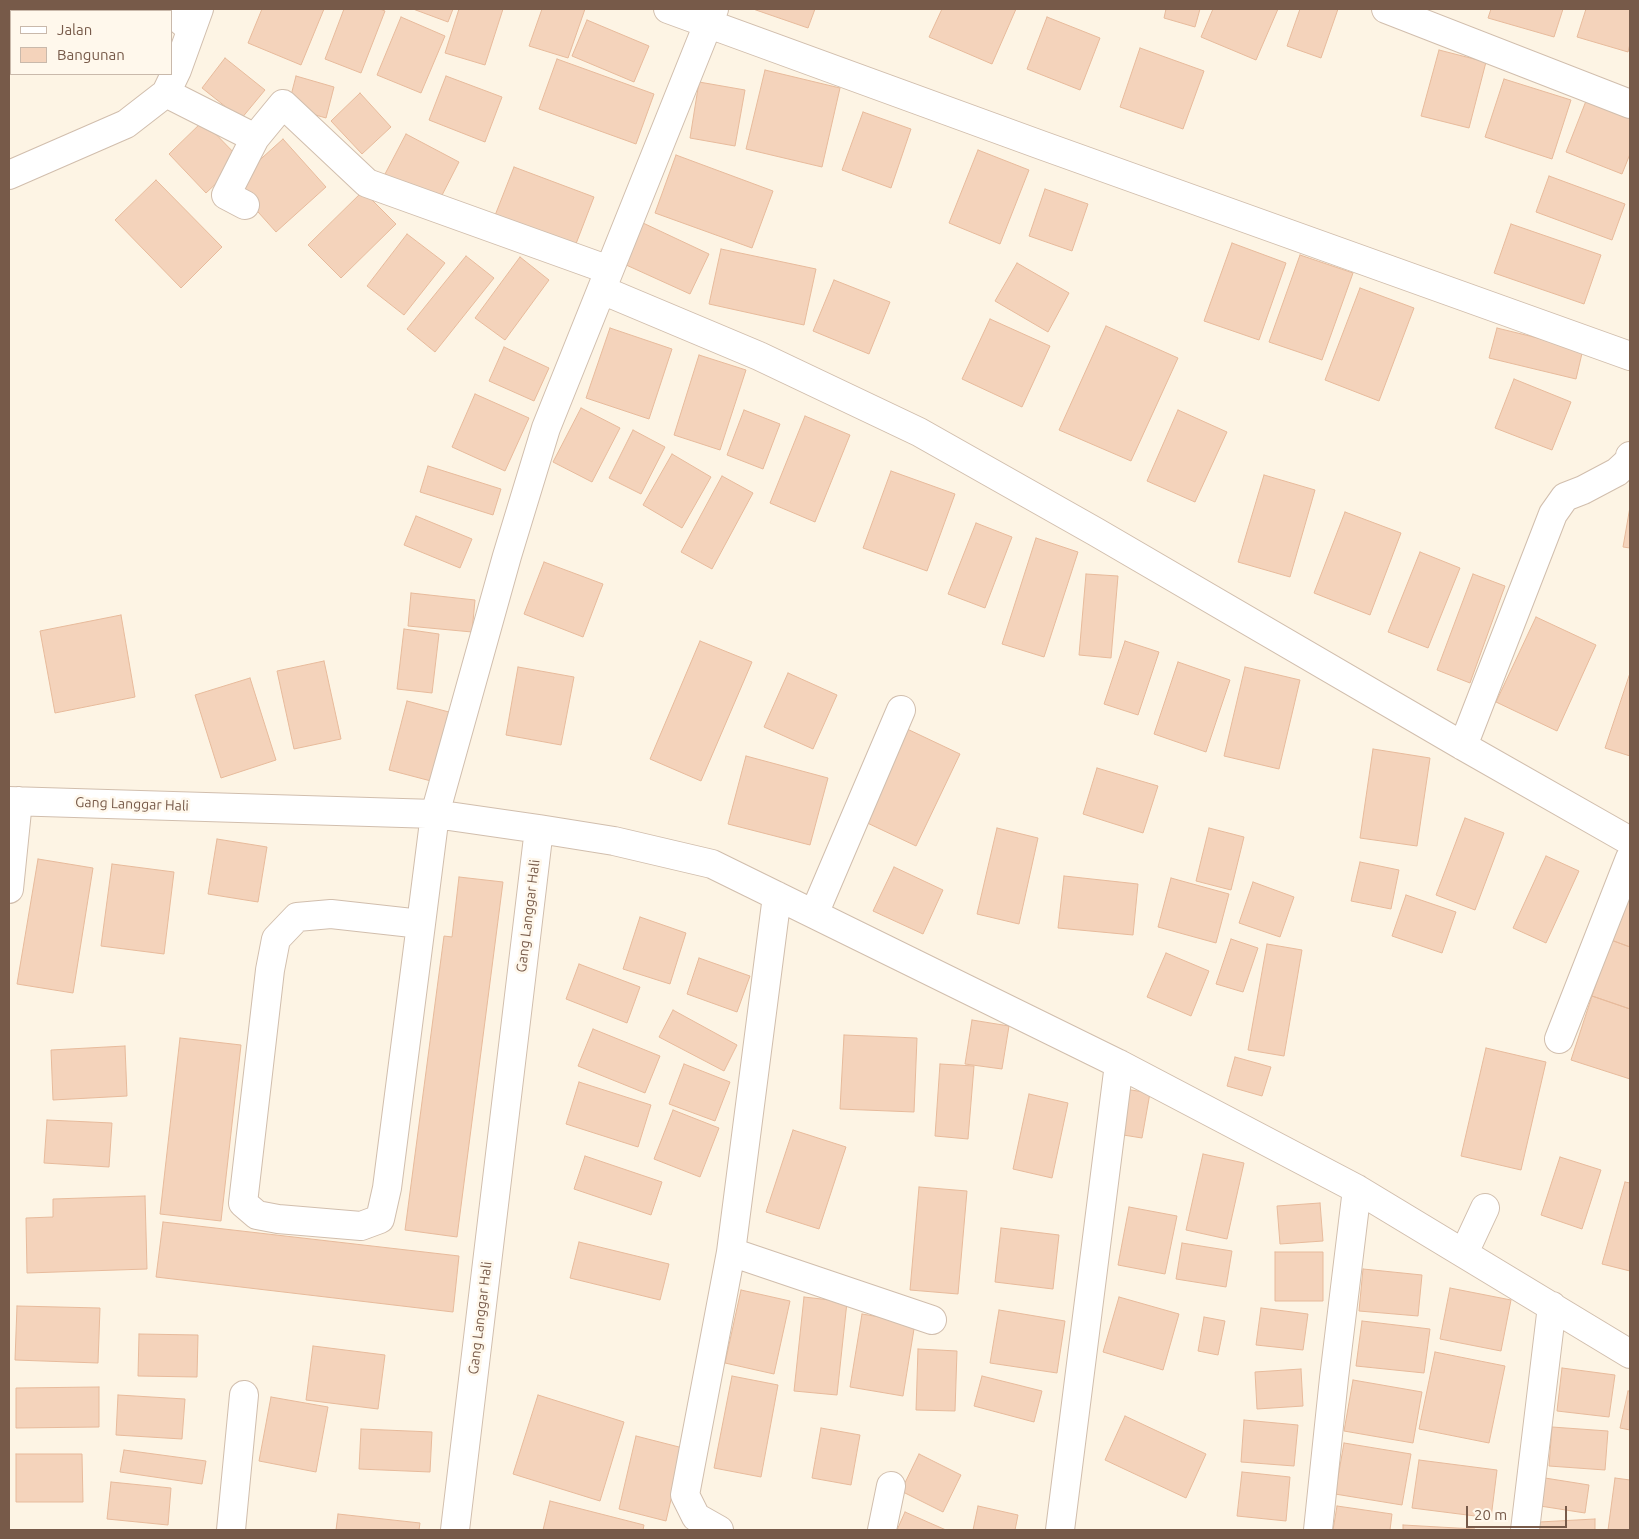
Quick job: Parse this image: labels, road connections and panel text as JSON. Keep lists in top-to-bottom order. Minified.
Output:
{"streets":{"street":["Gang Langgar Hali"]},"legend":["Jalan","Bangunan"],"scale_bar":"20 m"}
